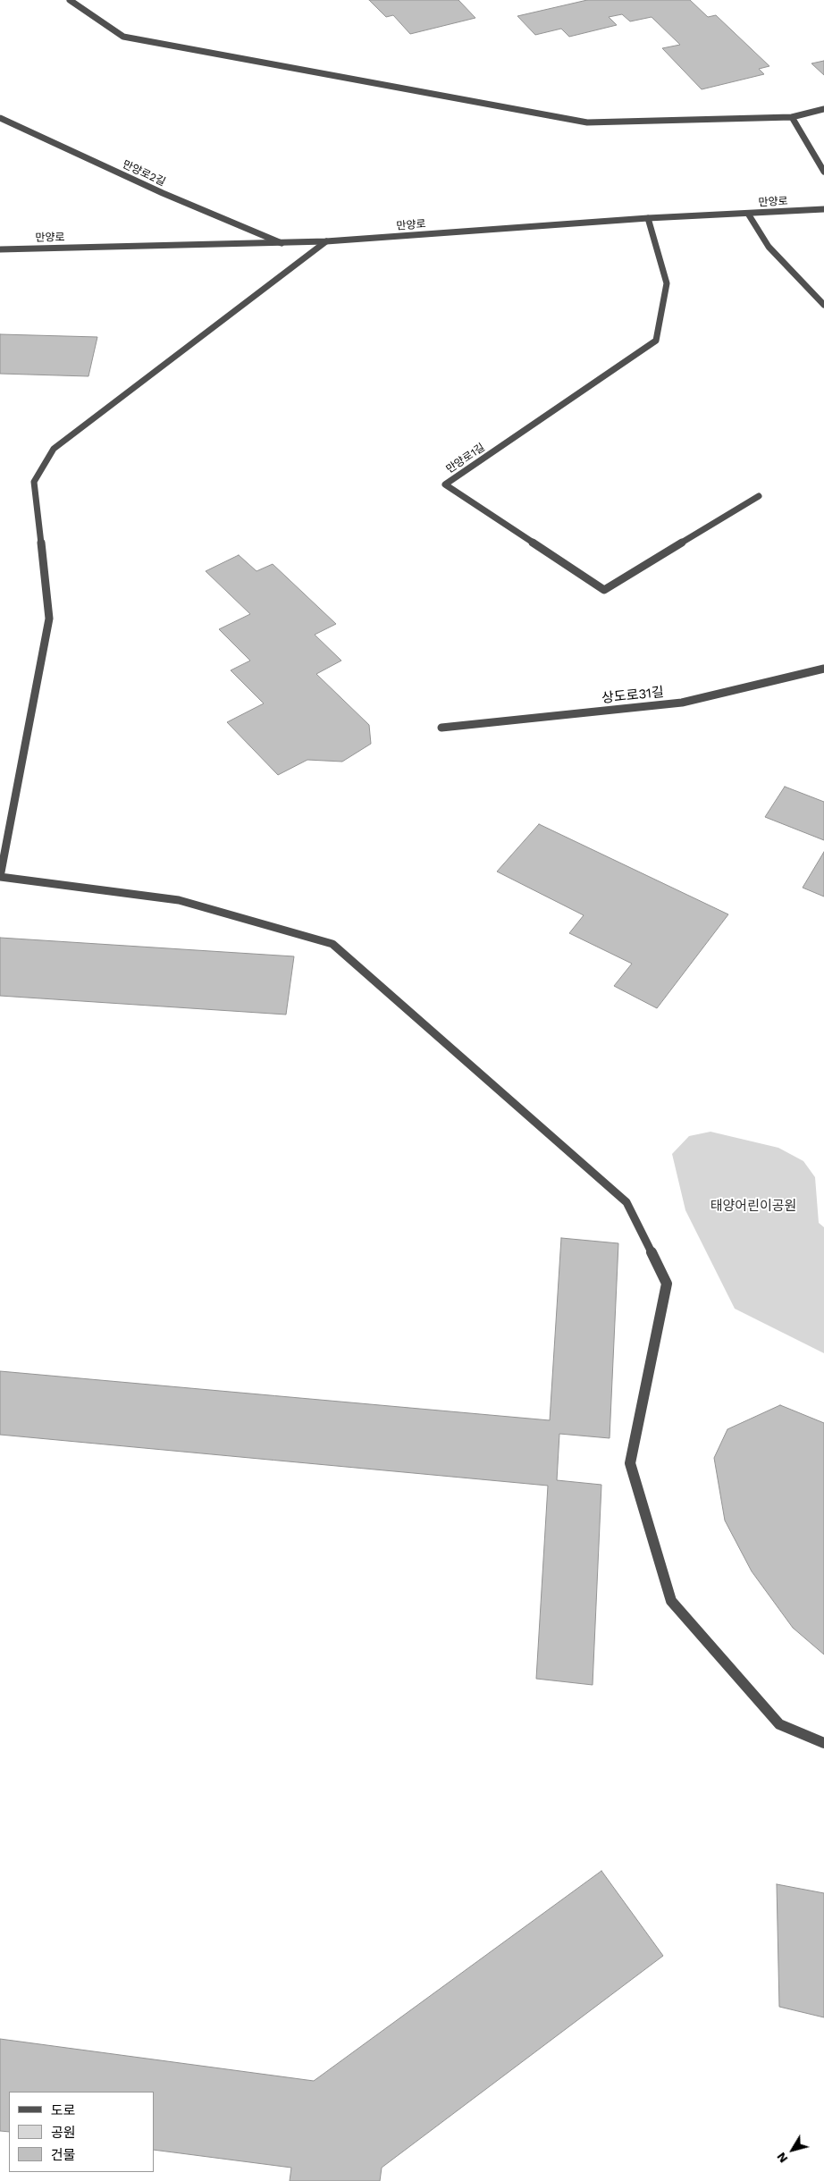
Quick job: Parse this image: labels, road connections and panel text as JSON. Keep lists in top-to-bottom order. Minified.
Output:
{"streets":{"street":["만양로2길","만양로","만양로1길","상도로31길"]},"crossings":[["만양로2길","만양로"],["만양로","만양로1길"]],"parks":["태양어린이공원"],"legend":["도로","공원","건물"],"north":"bottom left"}
